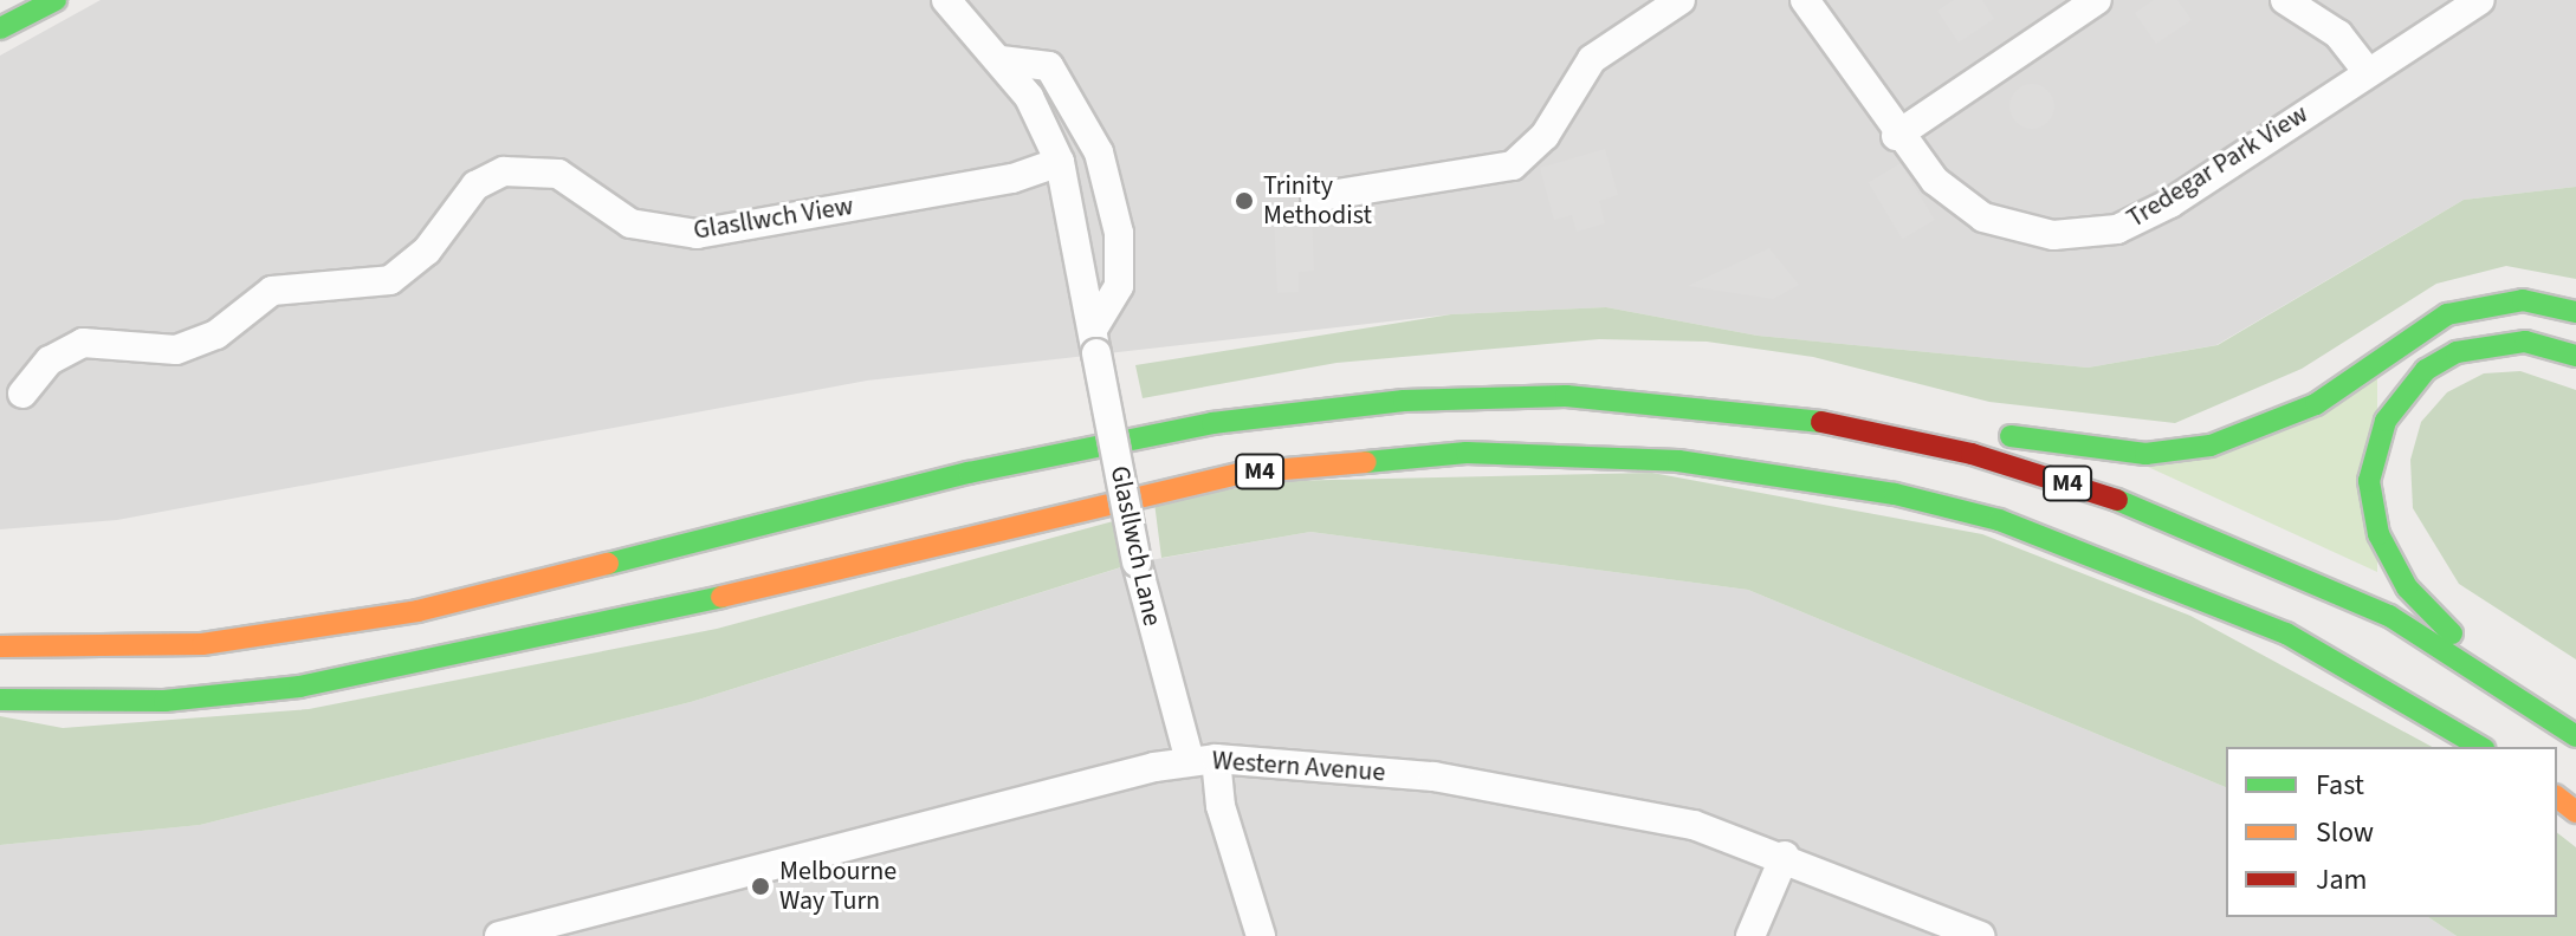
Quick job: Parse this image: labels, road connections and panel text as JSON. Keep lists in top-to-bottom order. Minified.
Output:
{"streets":{"main road":["M4"],"street":["Tredegar Park View","Glasllwch View","Glasllwch Lane","Western Avenue"]},"crossings":[["Glasllwch View","Glasllwch Lane"],["Glasllwch Lane","Western Avenue"]],"places":["Trinity Methodist","Melbourne Way Turn"],"legend":["Fast","Slow","Jam"]}
